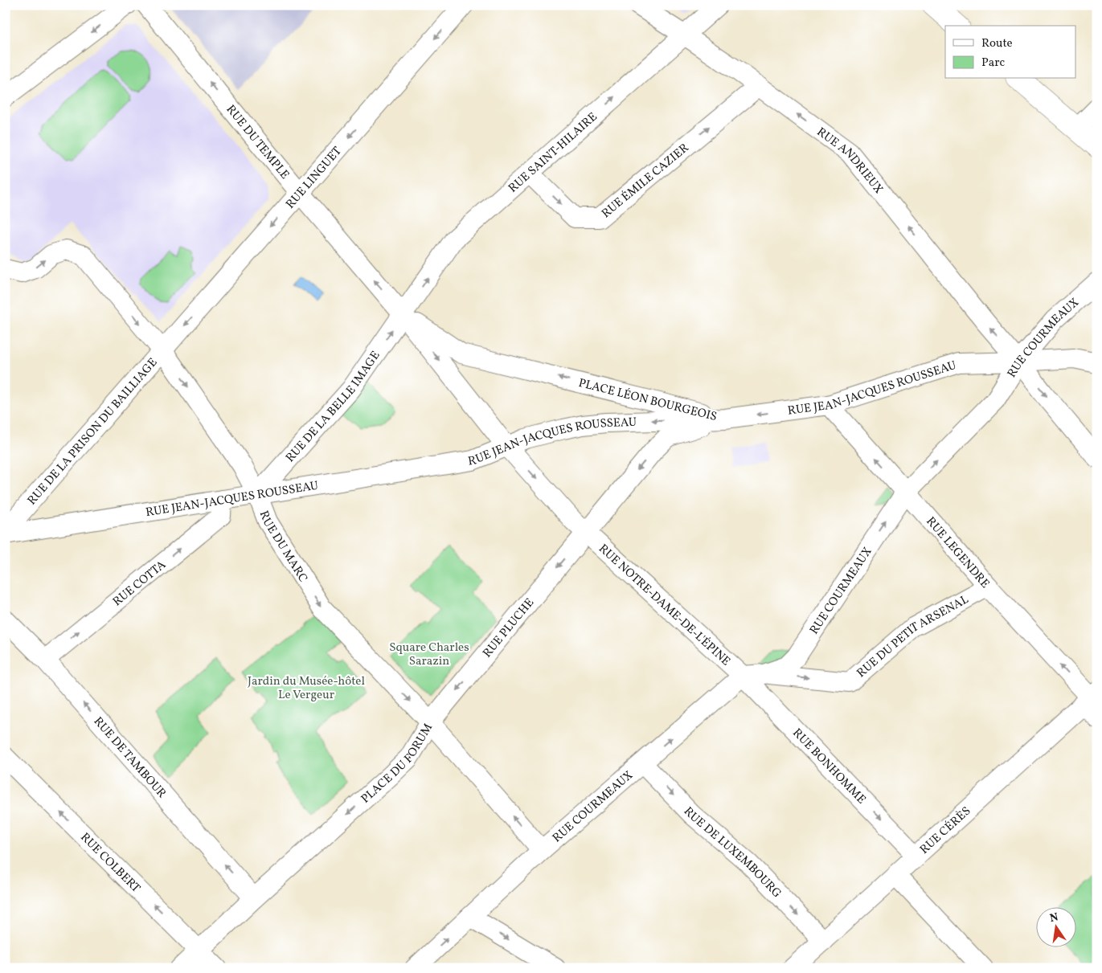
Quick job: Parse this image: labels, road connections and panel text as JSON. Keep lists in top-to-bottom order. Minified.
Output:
{"streets":{"street":["RUE DU TEMPLE","RUE SAINT-HILAIRE","RUE ANDRIEUX","RUE LINGUET","RUE ÉMILE CAZIER","RUE COURMEAUX","RUE JEAN-JACQUES ROUSSEAU","PLACE LÉON BOURGEOIS","RUE DE LA BELLE IMAGE","RUE DE LA PRISON DU BAILLIAGE","RUE DU MARC","RUE LEGENDRE","RUE COTTA","RUE NOTRE-DAME-DE-L'ÉPINE","RUE PLUCHE","RUE DU PETIT ARSENAL","RUE DE TAMBOUR","PLACE DU FORUM","RUE BONHOMME","RUE CÉRÈS","RUE DE LUXEMBOURG","RUE COLBERT"]},"crossings":[["RUE DU TEMPLE","RUE SAINT-HILAIRE"],["RUE DU TEMPLE","RUE LINGUET"],["RUE DU TEMPLE","PLACE LÉON BOURGEOIS"],["RUE DU TEMPLE","RUE DE LA BELLE IMAGE"],["RUE SAINT-HILAIRE","RUE ANDRIEUX"],["RUE SAINT-HILAIRE","RUE ÉMILE CAZIER"],["RUE SAINT-HILAIRE","PLACE LÉON BOURGEOIS"],["RUE SAINT-HILAIRE","RUE DE LA BELLE IMAGE"],["RUE ANDRIEUX","RUE ÉMILE CAZIER"],["RUE ANDRIEUX","RUE COURMEAUX"],["RUE ANDRIEUX","RUE JEAN-JACQUES ROUSSEAU"],["RUE LINGUET","RUE DE LA PRISON DU BAILLIAGE"],["RUE LINGUET","RUE DU MARC"],["RUE COURMEAUX","RUE JEAN-JACQUES ROUSSEAU"],["RUE COURMEAUX","RUE LEGENDRE"],["RUE COURMEAUX","RUE NOTRE-DAME-DE-L'ÉPINE"],["RUE COURMEAUX","RUE DU PETIT ARSENAL"],["RUE COURMEAUX","PLACE DU FORUM"],["RUE COURMEAUX","RUE BONHOMME"],["RUE COURMEAUX","RUE DE LUXEMBOURG"],["RUE JEAN-JACQUES ROUSSEAU","PLACE LÉON BOURGEOIS"],["RUE JEAN-JACQUES ROUSSEAU","RUE DE LA BELLE IMAGE"],["RUE JEAN-JACQUES ROUSSEAU","RUE DE LA PRISON DU BAILLIAGE"],["RUE JEAN-JACQUES ROUSSEAU","RUE DU MARC"],["RUE JEAN-JACQUES ROUSSEAU","RUE LEGENDRE"],["RUE JEAN-JACQUES ROUSSEAU","RUE COTTA"],["PLACE LÉON BOURGEOIS","RUE DE LA BELLE IMAGE"],["PLACE LÉON BOURGEOIS","RUE NOTRE-DAME-DE-L'ÉPINE"],["PLACE LÉON BOURGEOIS","RUE PLUCHE"],["RUE DE LA BELLE IMAGE","RUE DU MARC"],["RUE DE LA PRISON DU BAILLIAGE","RUE DU MARC"],["RUE DU MARC","RUE PLUCHE"],["RUE DU MARC","PLACE DU FORUM"],["RUE LEGENDRE","RUE DU PETIT ARSENAL"],["RUE LEGENDRE","RUE CÉRÈS"],["RUE COTTA","RUE DE TAMBOUR"],["RUE NOTRE-DAME-DE-L'ÉPINE","RUE PLUCHE"],["RUE NOTRE-DAME-DE-L'ÉPINE","RUE BONHOMME"],["RUE PLUCHE","PLACE DU FORUM"],["RUE DE TAMBOUR","PLACE DU FORUM"],["PLACE DU FORUM","RUE COLBERT"],["RUE BONHOMME","RUE CÉRÈS"],["RUE CÉRÈS","RUE DE LUXEMBOURG"]],"one_way":["RUE DU TEMPLE","RUE SAINT-HILAIRE","RUE LINGUET","RUE ÉMILE CAZIER","RUE COURMEAUX","PLACE LÉON BOURGEOIS","RUE DE LA BELLE IMAGE","RUE DU MARC","RUE LEGENDRE","RUE COTTA","RUE PLUCHE","RUE DU PETIT ARSENAL","RUE DE TAMBOUR","RUE BONHOMME","RUE DE LUXEMBOURG","RUE COLBERT"],"parks":["Square Charles Sarazin","Jardin du Musée-hôtel Le Vergeur"],"legend":["Route","Parc"],"north":"top"}
